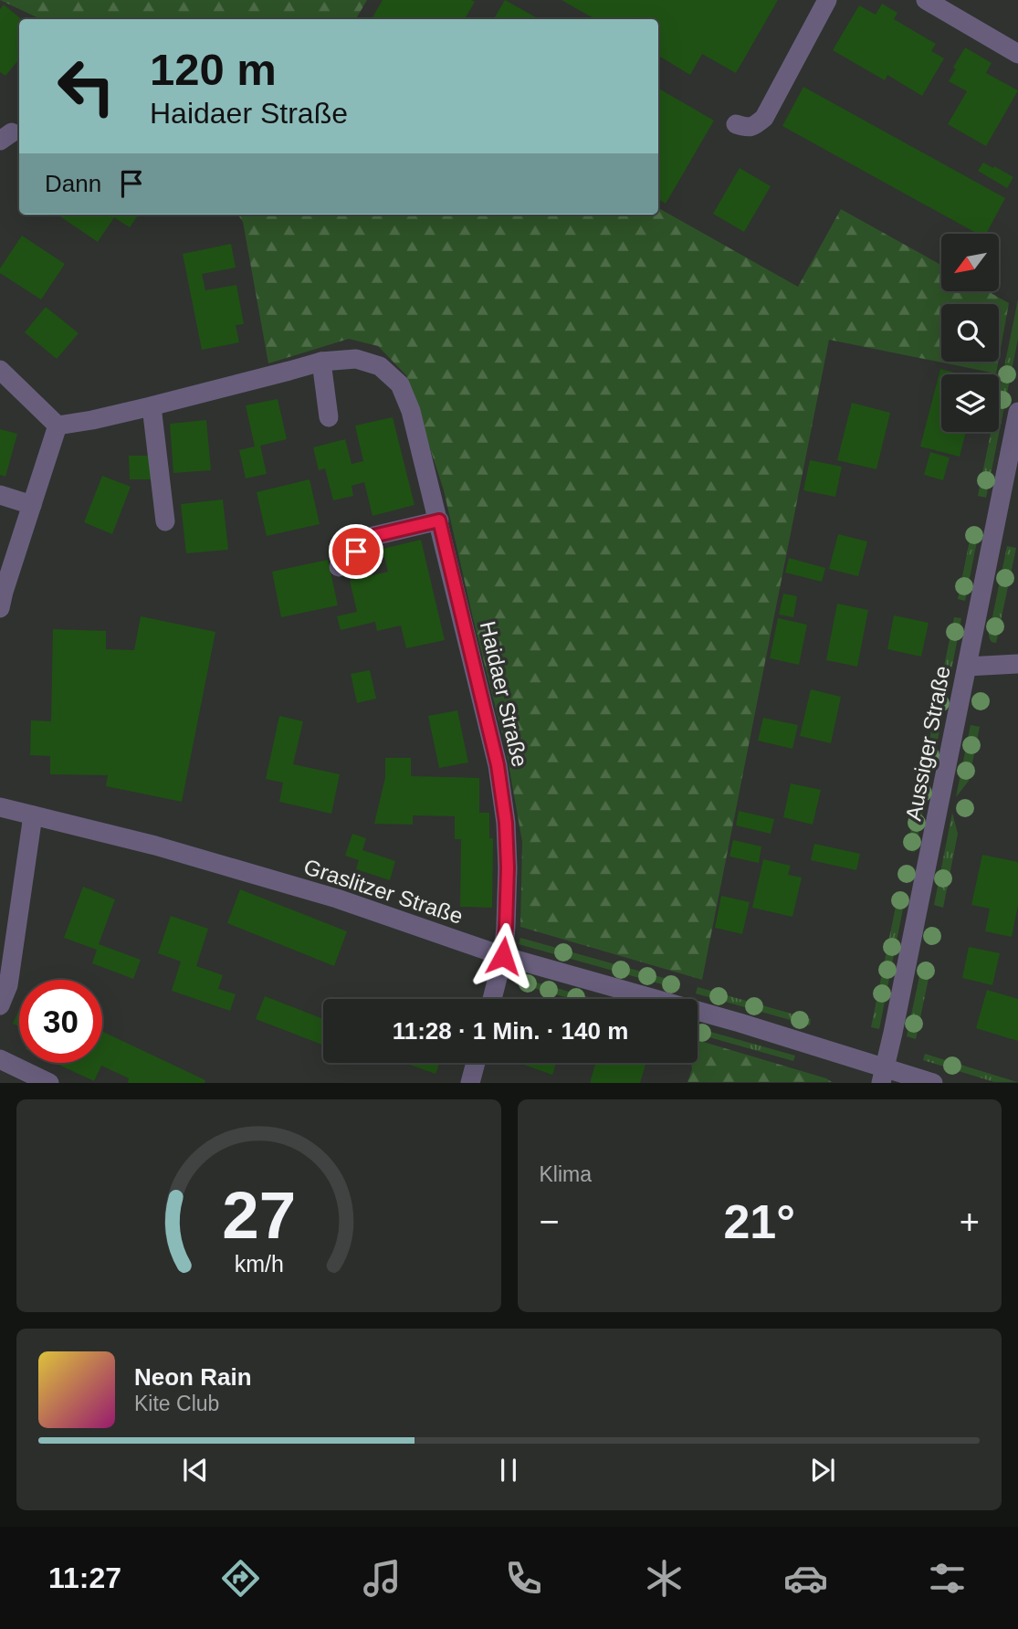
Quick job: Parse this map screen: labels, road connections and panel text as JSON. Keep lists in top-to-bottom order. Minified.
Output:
{"streets":{"street":["Haidaer Straße","Aussiger Straße","Graslitzer Straße"]},"crossings":[["Haidaer Straße","Graslitzer Straße"],["Aussiger Straße","Graslitzer Straße"]],"north":"bottom left","page":{"turn":["120 m","Haidaer Straße"],"then":"Dann","limit":"30","trip":"11:28 · 1 Min. · 140 m","tile":"Klima","heat":["−","21°","+"],"song":["Neon Rain","Kite Club"],"tabs":"11:27","gauge":["27","km/h"]}}
